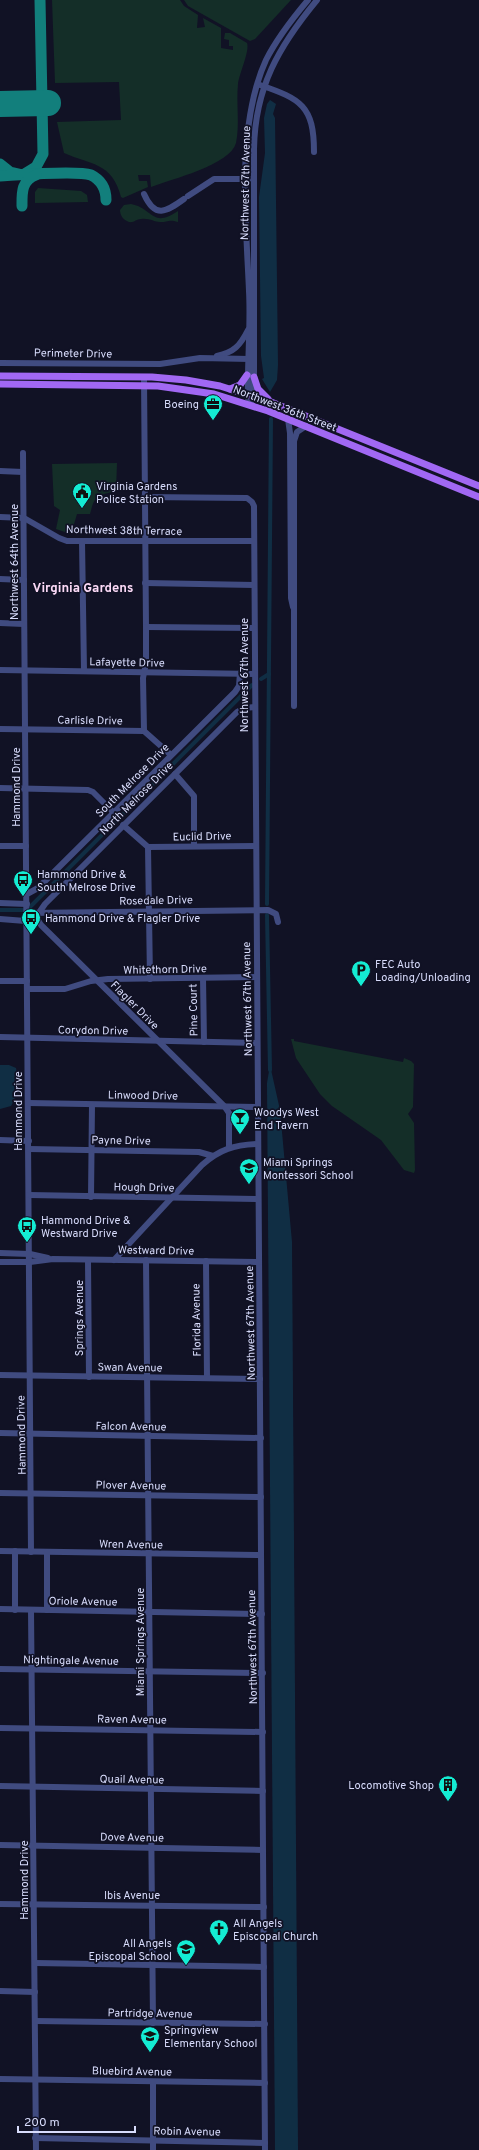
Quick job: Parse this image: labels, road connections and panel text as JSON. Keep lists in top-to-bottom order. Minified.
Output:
{"streets":{"main road":["Northwest 36th Street"],"street":["Northwest 67th Avenue","Perimeter Drive","Northwest 38th Terrace","Northwest 64th Avenue","Lafayette Drive","Carlisle Drive","South Melrose Drive","Hammond Drive","North Melrose Drive","Euclid Drive","Rosedale Drive","Whitethorn Drive","Flagler Drive","Pine Court","Corydon Drive","Linwood Drive","Payne Drive","Hough Drive","Westward Drive","Springs Avenue","Florida Avenue","Swan Avenue","Falcon Avenue","Plover Avenue","Wren Avenue","Oriole Avenue","Miami Springs Avenue","Nightingale Avenue","Raven Avenue","Quail Avenue","Dove Avenue","Ibis Avenue","Partridge Avenue","Bluebird Avenue","Robin Avenue"]},"crossings":[["Northwest 67th Avenue","Northwest 36th Street"],["Northwest 67th Avenue","Northwest 38th Terrace"],["Northwest 67th Avenue","Lafayette Drive"],["Northwest 67th Avenue","North Melrose Drive"],["Northwest 67th Avenue","Euclid Drive"],["Northwest 67th Avenue","Rosedale Drive"],["Northwest 67th Avenue","Whitethorn Drive"],["Northwest 67th Avenue","Corydon Drive"],["Northwest 67th Avenue","Linwood Drive"],["Northwest 67th Avenue","Hough Drive"],["Northwest 67th Avenue","Westward Drive"],["Northwest 67th Avenue","Swan Avenue"],["Northwest 67th Avenue","Falcon Avenue"],["Northwest 67th Avenue","Plover Avenue"],["Northwest 67th Avenue","Wren Avenue"],["Northwest 67th Avenue","Oriole Avenue"],["Northwest 67th Avenue","Nightingale Avenue"],["Northwest 67th Avenue","Raven Avenue"],["Northwest 67th Avenue","Quail Avenue"],["Northwest 67th Avenue","Dove Avenue"],["Northwest 67th Avenue","Ibis Avenue"],["Northwest 67th Avenue","Partridge Avenue"],["Northwest 67th Avenue","Bluebird Avenue"],["Northwest 67th Avenue","Robin Avenue"],["Northwest 38th Terrace","Northwest 64th Avenue"],["Northwest 64th Avenue","Lafayette Drive"],["Northwest 64th Avenue","Hammond Drive"],["Lafayette Drive","South Melrose Drive"],["Lafayette Drive","Hammond Drive"],["Carlisle Drive","Hammond Drive"],["South Melrose Drive","Hammond Drive"],["Hammond Drive","Rosedale Drive"],["Hammond Drive","Whitethorn Drive"],["Hammond Drive","Corydon Drive"],["Hammond Drive","Linwood Drive"],["Hammond Drive","Payne Drive"],["Hammond Drive","Hough Drive"],["Hammond Drive","Westward Drive"],["Hammond Drive","Swan Avenue"],["Hammond Drive","Falcon Avenue"],["Hammond Drive","Plover Avenue"],["Hammond Drive","Wren Avenue"],["Hammond Drive","Oriole Avenue"],["Hammond Drive","Nightingale Avenue"],["Hammond Drive","Raven Avenue"],["Hammond Drive","Quail Avenue"],["Hammond Drive","Dove Avenue"],["Hammond Drive","Ibis Avenue"],["Hammond Drive","Partridge Avenue"],["Hammond Drive","Bluebird Avenue"],["Hammond Drive","Robin Avenue"],["North Melrose Drive","Rosedale Drive"],["Whitethorn Drive","Flagler Drive"],["Whitethorn Drive","Pine Court"],["Flagler Drive","Corydon Drive"],["Flagler Drive","Linwood Drive"],["Pine Court","Corydon Drive"],["Westward Drive","Springs Avenue"],["Westward Drive","Florida Avenue"],["Westward Drive","Miami Springs Avenue"],["Springs Avenue","Swan Avenue"],["Florida Avenue","Swan Avenue"],["Swan Avenue","Miami Springs Avenue"],["Falcon Avenue","Miami Springs Avenue"],["Plover Avenue","Miami Springs Avenue"],["Wren Avenue","Miami Springs Avenue"],["Oriole Avenue","Miami Springs Avenue"],["Miami Springs Avenue","Nightingale Avenue"],["Miami Springs Avenue","Raven Avenue"],["Miami Springs Avenue","Quail Avenue"],["Miami Springs Avenue","Dove Avenue"],["Miami Springs Avenue","Ibis Avenue"],["Miami Springs Avenue","Partridge Avenue"]],"districts":["Virginia Gardens"],"places":{"office":["Boeing"],"public building":["Virginia Gardens Police Station"],"bus stop":["Hammond Drive & South Melrose Drive","Hammond Drive & Flagler Drive","Hammond Drive & Westward Drive"],"parking":["FEC Auto Loading/Unloading"],"bar":["Woodys West End Tavern"],"school or university":["Miami Springs Montessori School","All Angels Episcopal School","Springview Elementary School"],"building":["Locomotive Shop"],"church":["All Angels Episcopal Church"]},"scale_bar":"200 m"}
